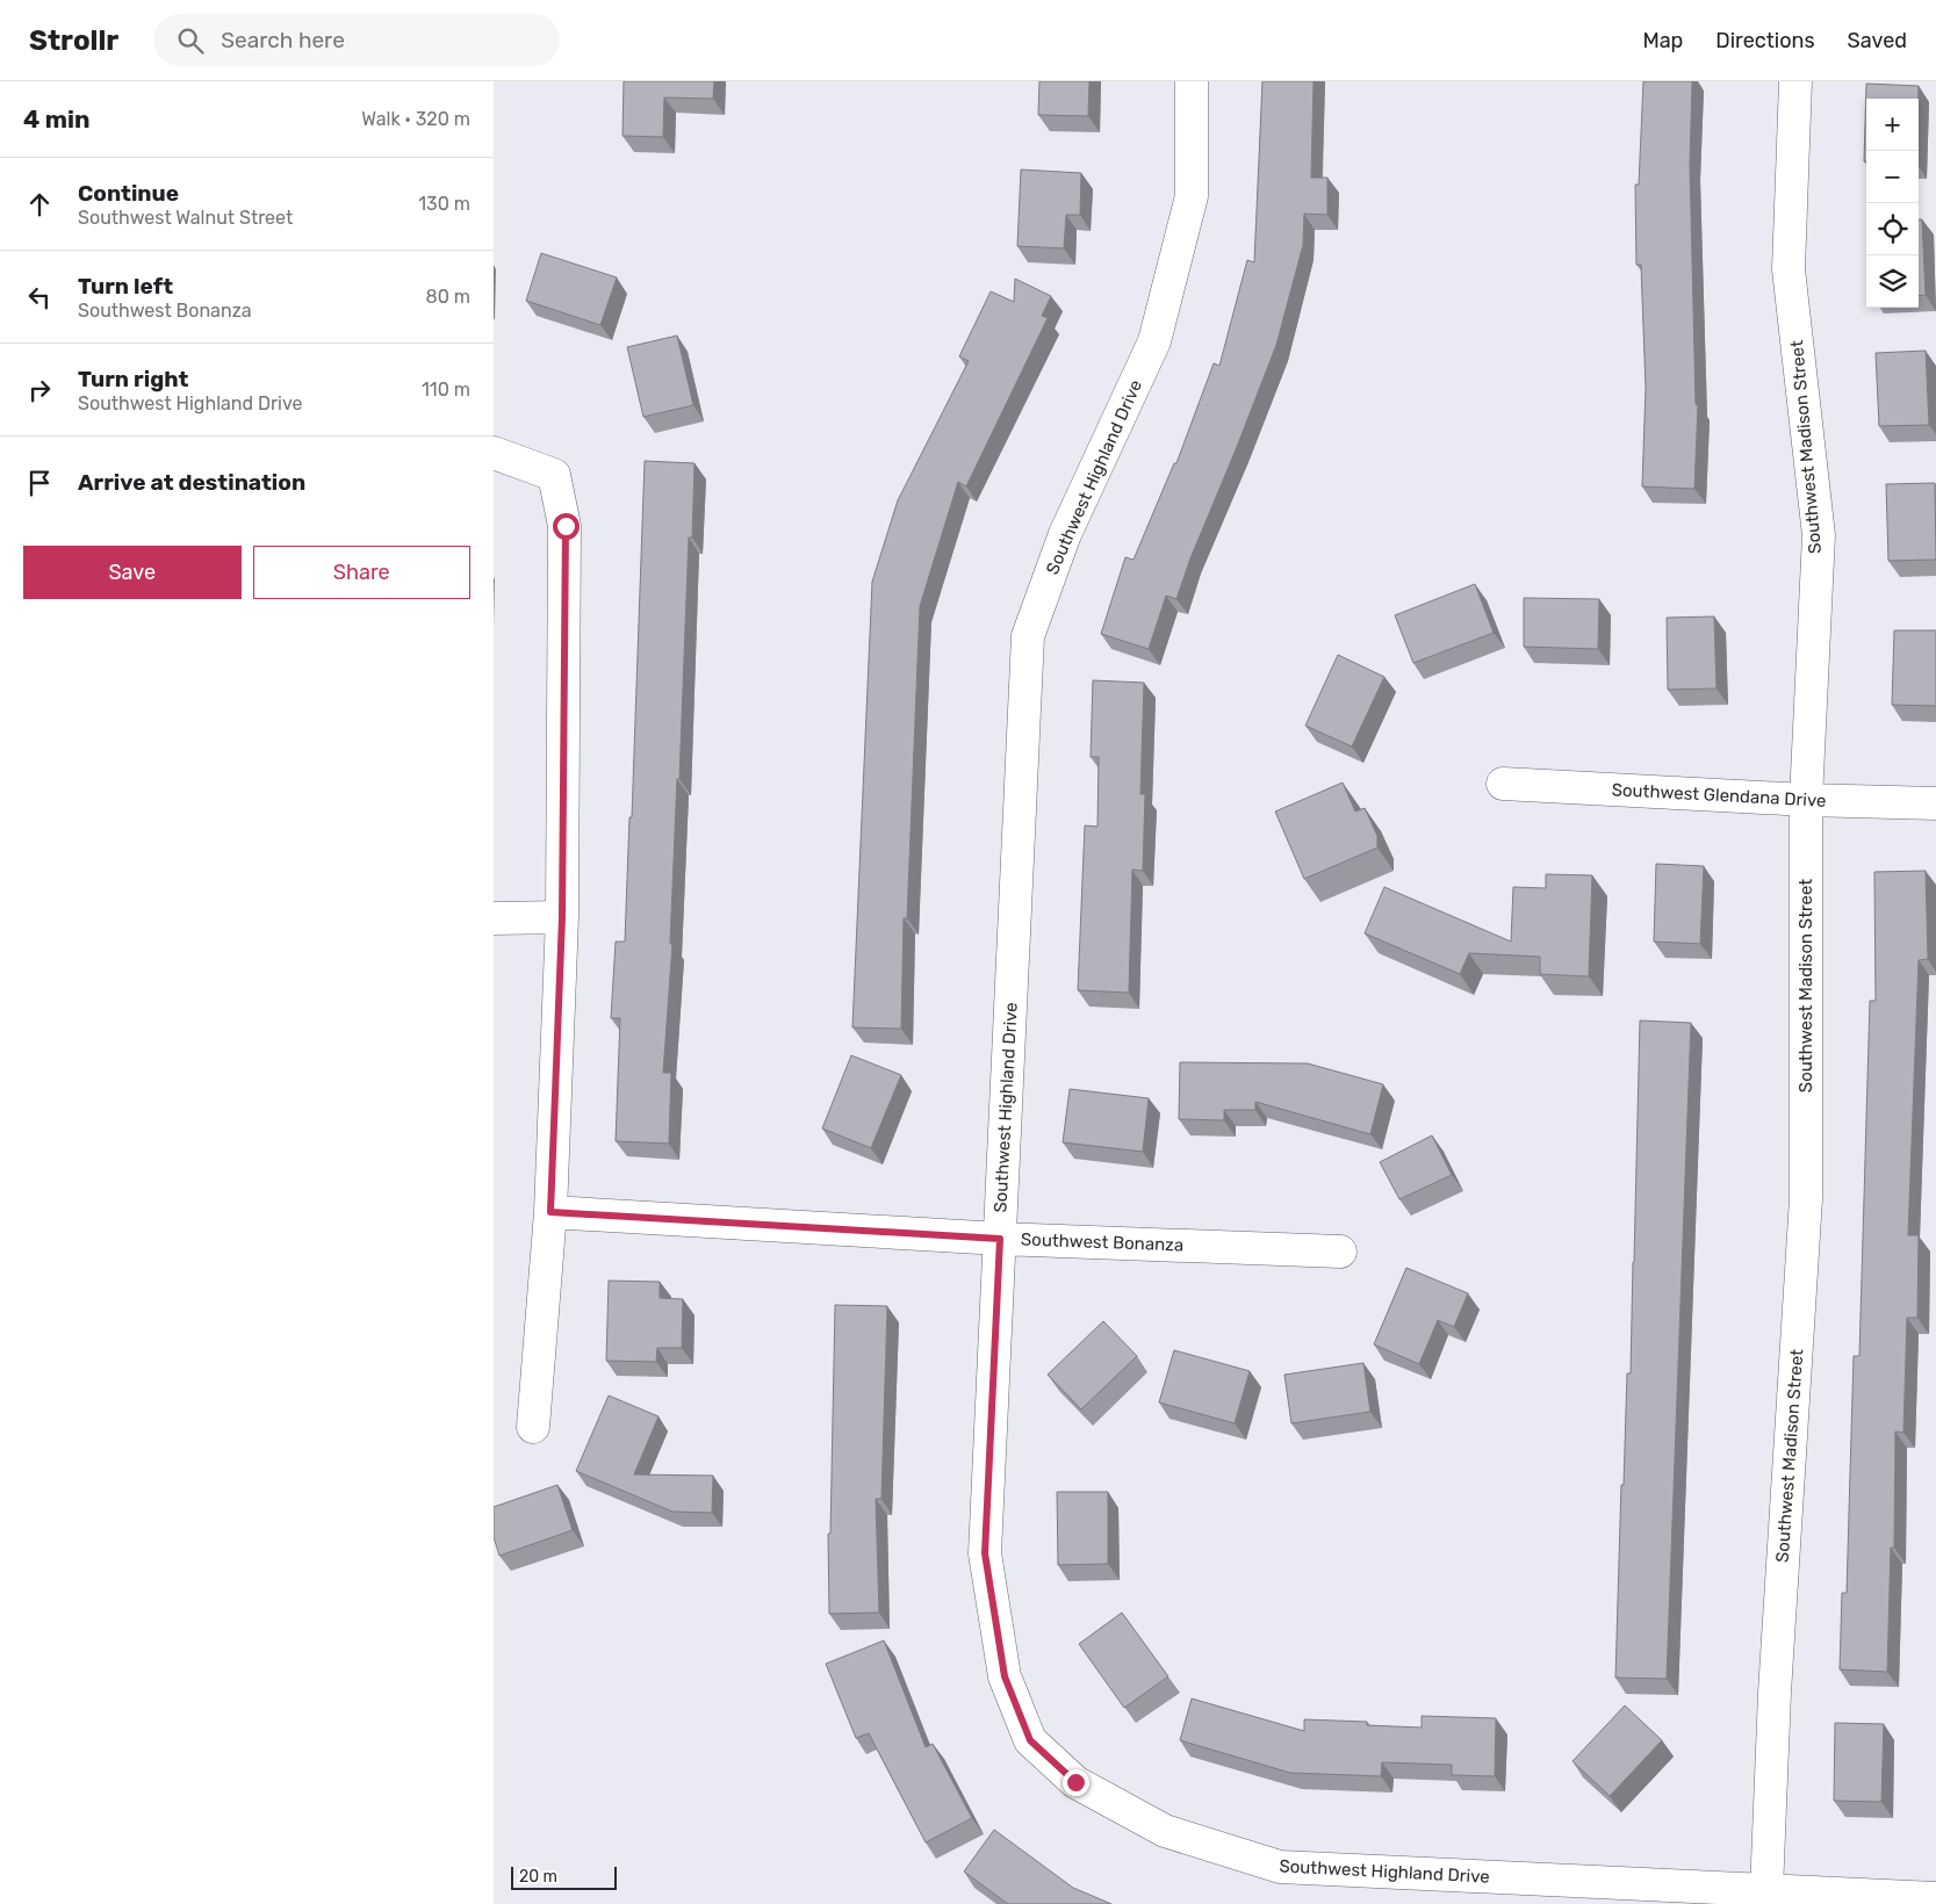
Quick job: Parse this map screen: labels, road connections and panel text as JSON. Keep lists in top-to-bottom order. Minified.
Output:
{"streets":{"street":["Southwest Madison Street","Southwest Highland Drive","Southwest Glendana Drive","Southwest Bonanza"]},"crossings":[["Southwest Madison Street","Southwest Highland Drive"],["Southwest Madison Street","Southwest Glendana Drive"],["Southwest Highland Drive","Southwest Bonanza"]],"scale_bar":"20 m","page":{"header":"Strollr","search":"Search here","nav":["Map","Directions","Saved"],"heading":["4 min","Walk · 320 m"],"map_buttons":["+","−"],"list":[["Continue","Southwest Walnut Street","130 m"],["Turn left","Southwest Bonanza","80 m"],["Turn right","Southwest Highland Drive","110 m"],"Arrive at destination"],"buttons":["Save","Share"],"scale":"20 m"}}
